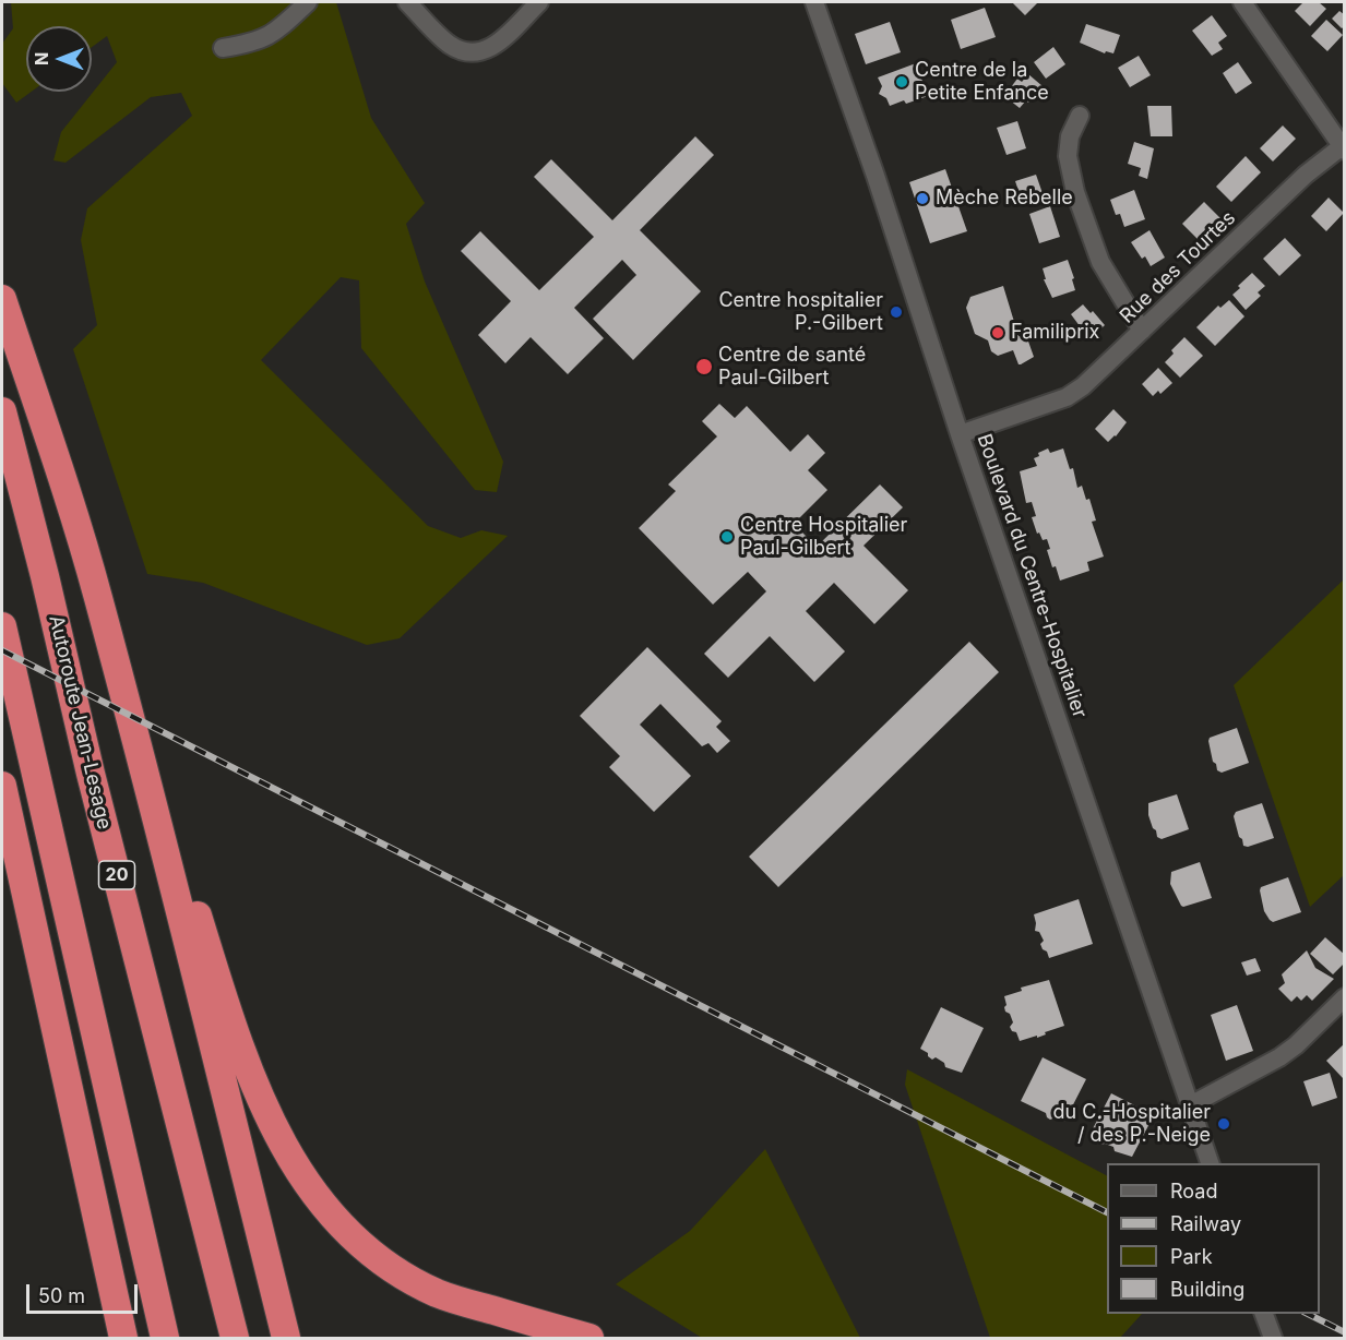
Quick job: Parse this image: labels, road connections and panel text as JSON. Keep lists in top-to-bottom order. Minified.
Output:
{"streets":{"highway":["Autoroute Jean-Lesage","20"],"street":["Rue des Tourtes","Boulevard du Centre-Hospitalier"]},"crossings":[["Rue des Tourtes","Boulevard du Centre-Hospitalier"]],"places":["Centre de la Petite Enfance","Mèche Rebelle","Centre hospitalier P.-Gilbert","Familiprix","Centre de santé Paul-Gilbert","Centre Hospitalier Paul-Gilbert","du C.-Hospitalier / des P.-Neige"],"legend":["Road","Railway","Park","Building"],"scale_bar":"50 m","north":"left"}
